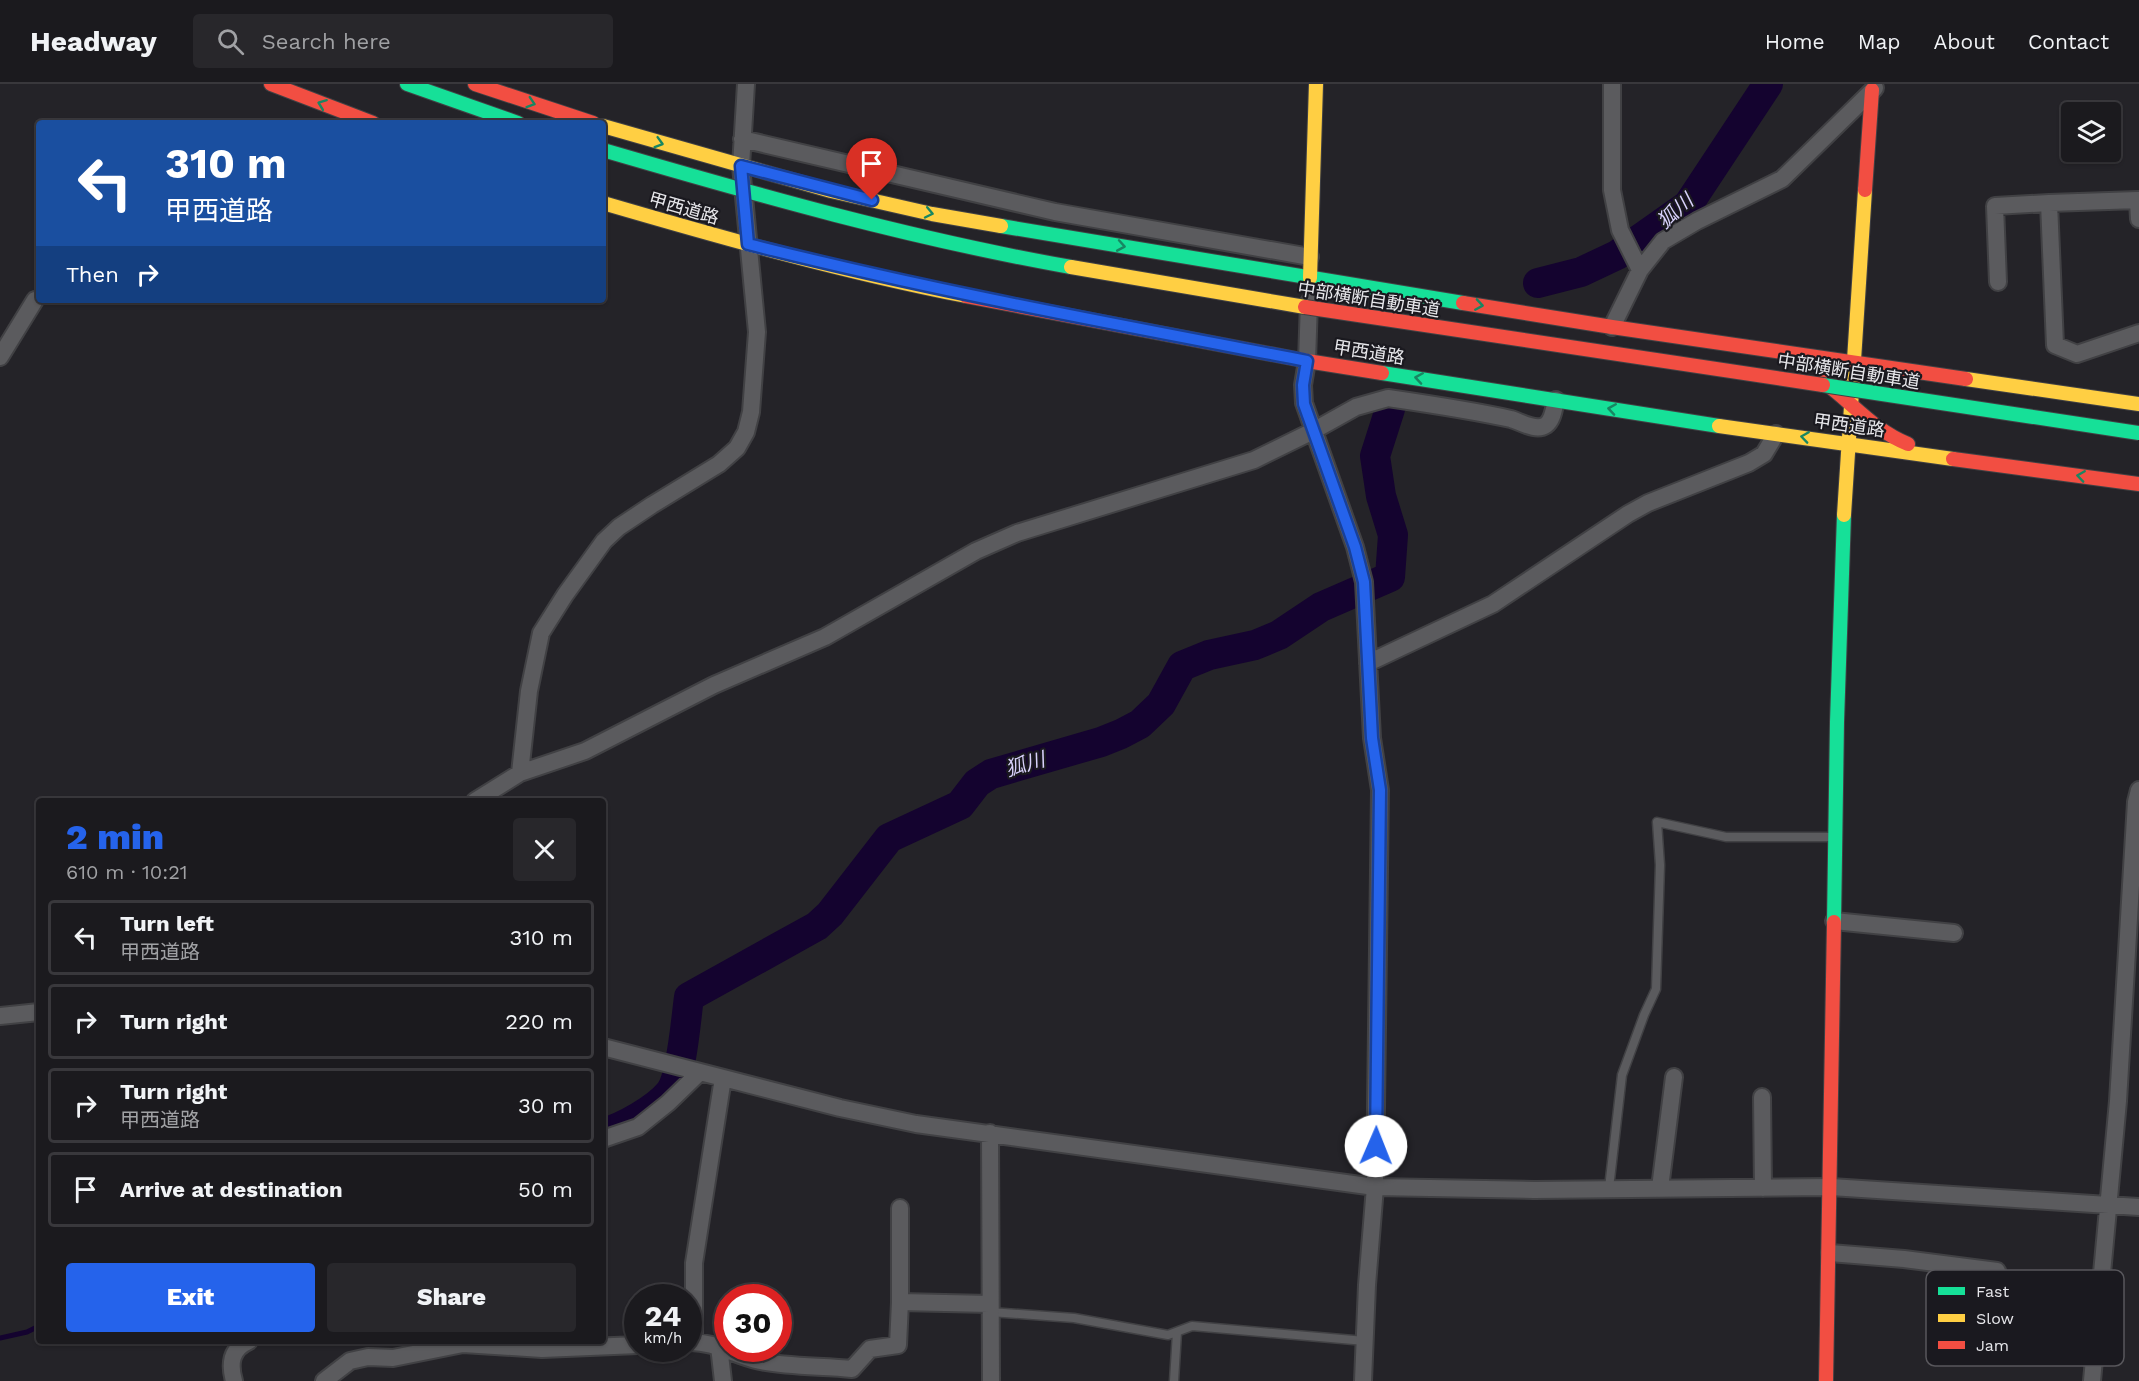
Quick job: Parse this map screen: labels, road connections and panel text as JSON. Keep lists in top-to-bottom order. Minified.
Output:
{"streets":{"main road":["甲西道路","中部横断自動車道"]},"water":["狐川"],"legend":["Fast","Slow","Jam"],"page":{"header":"Headway","search":"Search here","nav":["Home","Map","About","Contact"],"turn":["310 m","甲西道路"],"then":"Then","heading":["2 min","610 m · 10:21"],"list":[{"name":"Turn left","note":"甲西道路","value":"310 m"},{"name":"Turn right","value":"220 m"},{"name":"Turn right","note":"甲西道路","value":"30 m"},{"name":"Arrive at destination","value":"50 m"}],"buttons":["Exit","Share"],"speed":"24 km/h","limit":"30"}}
